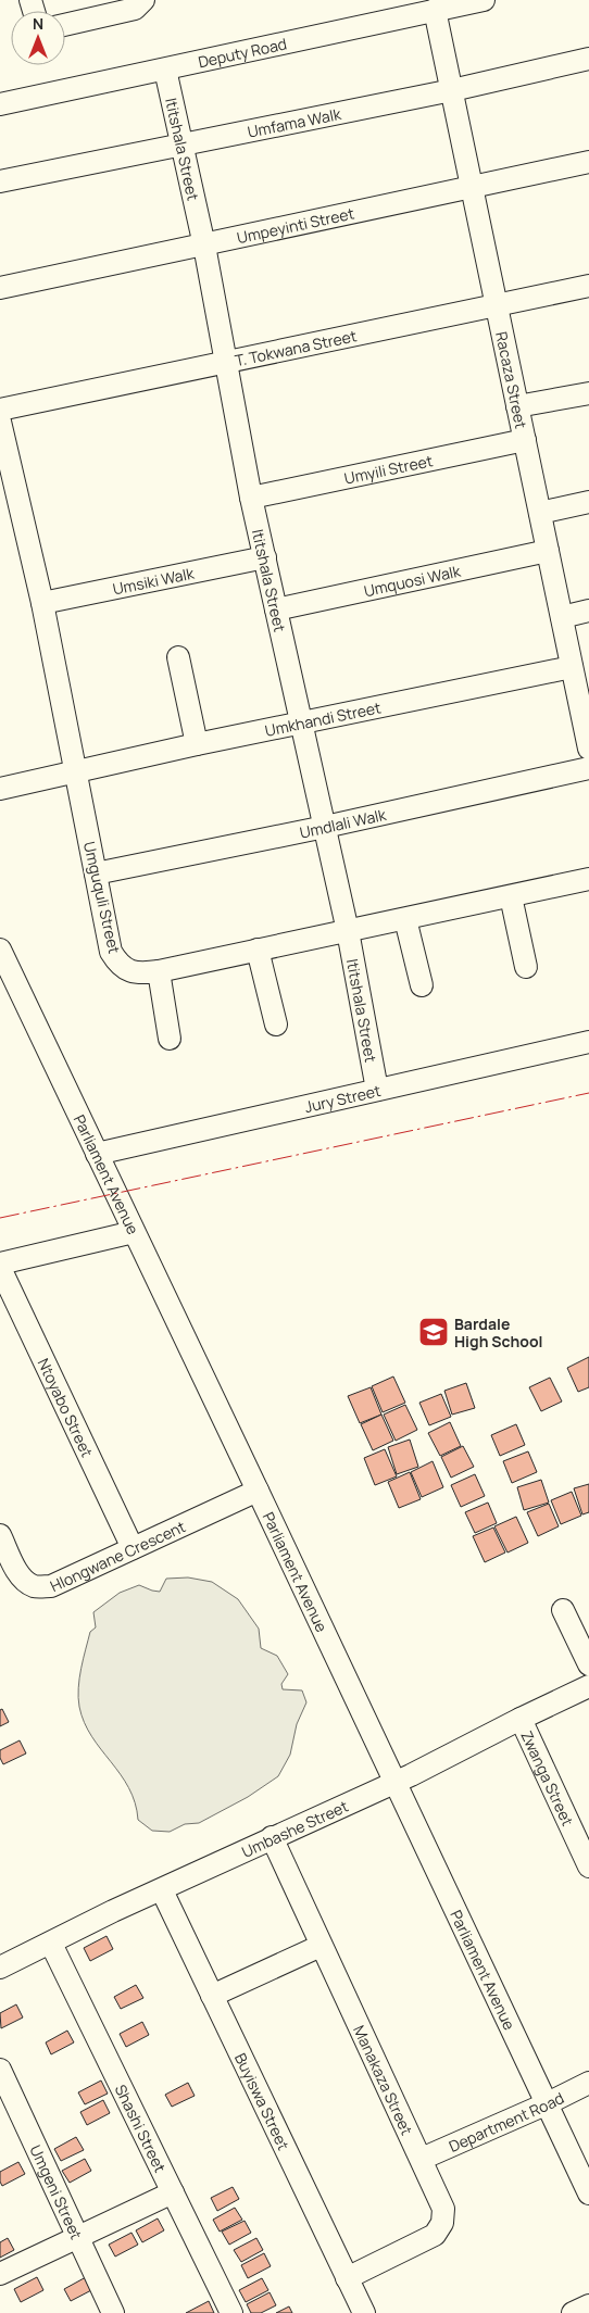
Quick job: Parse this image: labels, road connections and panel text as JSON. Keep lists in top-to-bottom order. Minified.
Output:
{"streets":{"street":["Deputy Road","Umfama Walk","Ititshala Street","Umpeyinti Street","T. Tokwana Street","Racaza Street","Umyili Street","Umsiki Walk","Umquosi Walk","Umkhandi Street","Umdlali Walk","Umguquli Street","Jury Street","Parliament Avenue","Ntoyabo Street","Hlongwane Crescent","Zwanga Street","Umbashe Street","Manakaza Street","Buyiswa Street","Department Road","Shashi Street","Umgeni Street"]},"crossings":[["Deputy Road","Ititshala Street"],["Deputy Road","Racaza Street"],["Umfama Walk","Ititshala Street"],["Umfama Walk","Racaza Street"],["Ititshala Street","Umpeyinti Street"],["Ititshala Street","T. Tokwana Street"],["Ititshala Street","Umyili Street"],["Ititshala Street","Umsiki Walk"],["Ititshala Street","Umquosi Walk"],["Ititshala Street","Umkhandi Street"],["Ititshala Street","Umdlali Walk"],["Ititshala Street","Umguquli Street"],["Ititshala Street","Jury Street"],["Umpeyinti Street","Racaza Street"],["T. Tokwana Street","Racaza Street"],["Racaza Street","Umyili Street"],["Racaza Street","Umquosi Walk"],["Racaza Street","Umkhandi Street"],["Umsiki Walk","Umguquli Street"],["Umkhandi Street","Umguquli Street"],["Umdlali Walk","Umguquli Street"],["Jury Street","Parliament Avenue"],["Parliament Avenue","Hlongwane Crescent"],["Parliament Avenue","Umbashe Street"],["Parliament Avenue","Department Road"],["Ntoyabo Street","Hlongwane Crescent"],["Zwanga Street","Umbashe Street"],["Umbashe Street","Manakaza Street"],["Umbashe Street","Buyiswa Street"],["Umbashe Street","Shashi Street"],["Manakaza Street","Buyiswa Street"],["Manakaza Street","Department Road"]],"places":{"school or university":["Bardale High School"]},"north":"top"}
